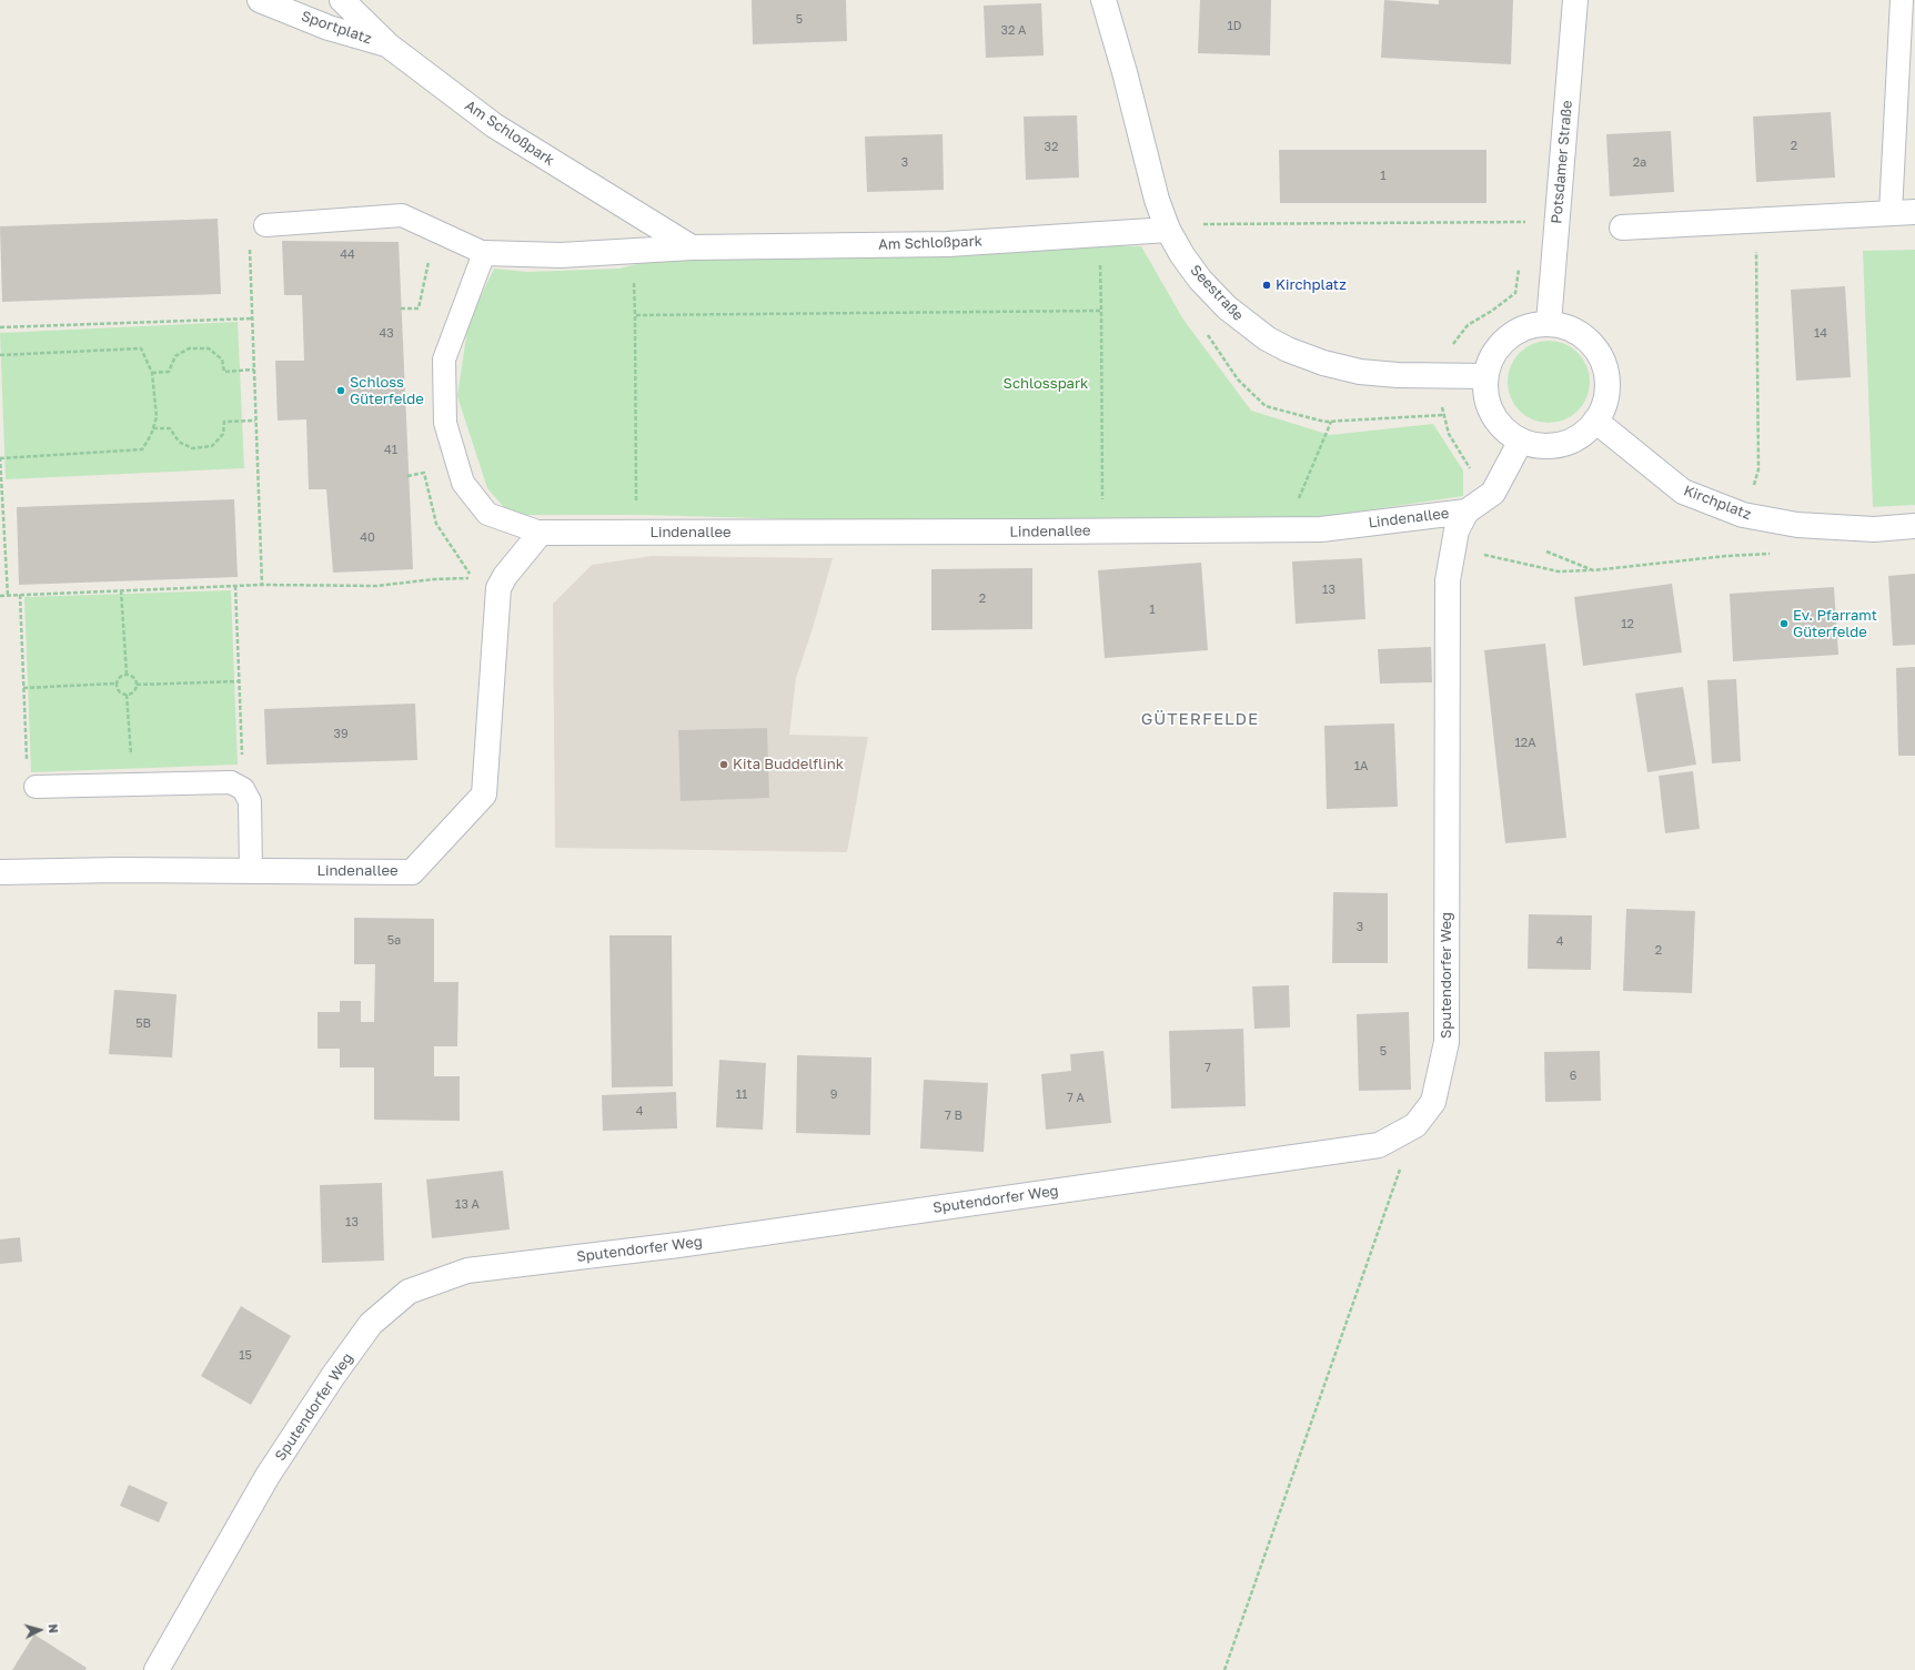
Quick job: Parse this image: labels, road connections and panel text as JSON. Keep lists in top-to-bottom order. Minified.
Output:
{"streets":{"street":["Sportplatz","Am Schloßpark","Potsdamer Straße","Seestraße","Kirchplatz","Lindenallee","Sputendorfer Weg"]},"crossings":[["Sportplatz","Am Schloßpark"],["Am Schloßpark","Seestraße"],["Am Schloßpark","Lindenallee"],["Potsdamer Straße","Seestraße"],["Potsdamer Straße","Kirchplatz"],["Potsdamer Straße","Lindenallee"],["Seestraße","Kirchplatz"],["Seestraße","Lindenallee"],["Kirchplatz","Lindenallee"],["Lindenallee","Sputendorfer Weg"]],"districts":["GÜTERFELDE"],"parks":["Schlosspark"],"places":["Kirchplatz","Schloss Güterfelde","Ev. Pfarramt Güterfelde","Kita Buddelflink"],"house_numbers":["5","1D","32 A","2","32","3","2a","1","44","43","14","41","40","13","2","1","12","39","12A","1A","3","5a","4","2","5B","5","7","6","11","9","7 A","4","7 B","13 A","13","15"],"north":"right"}
